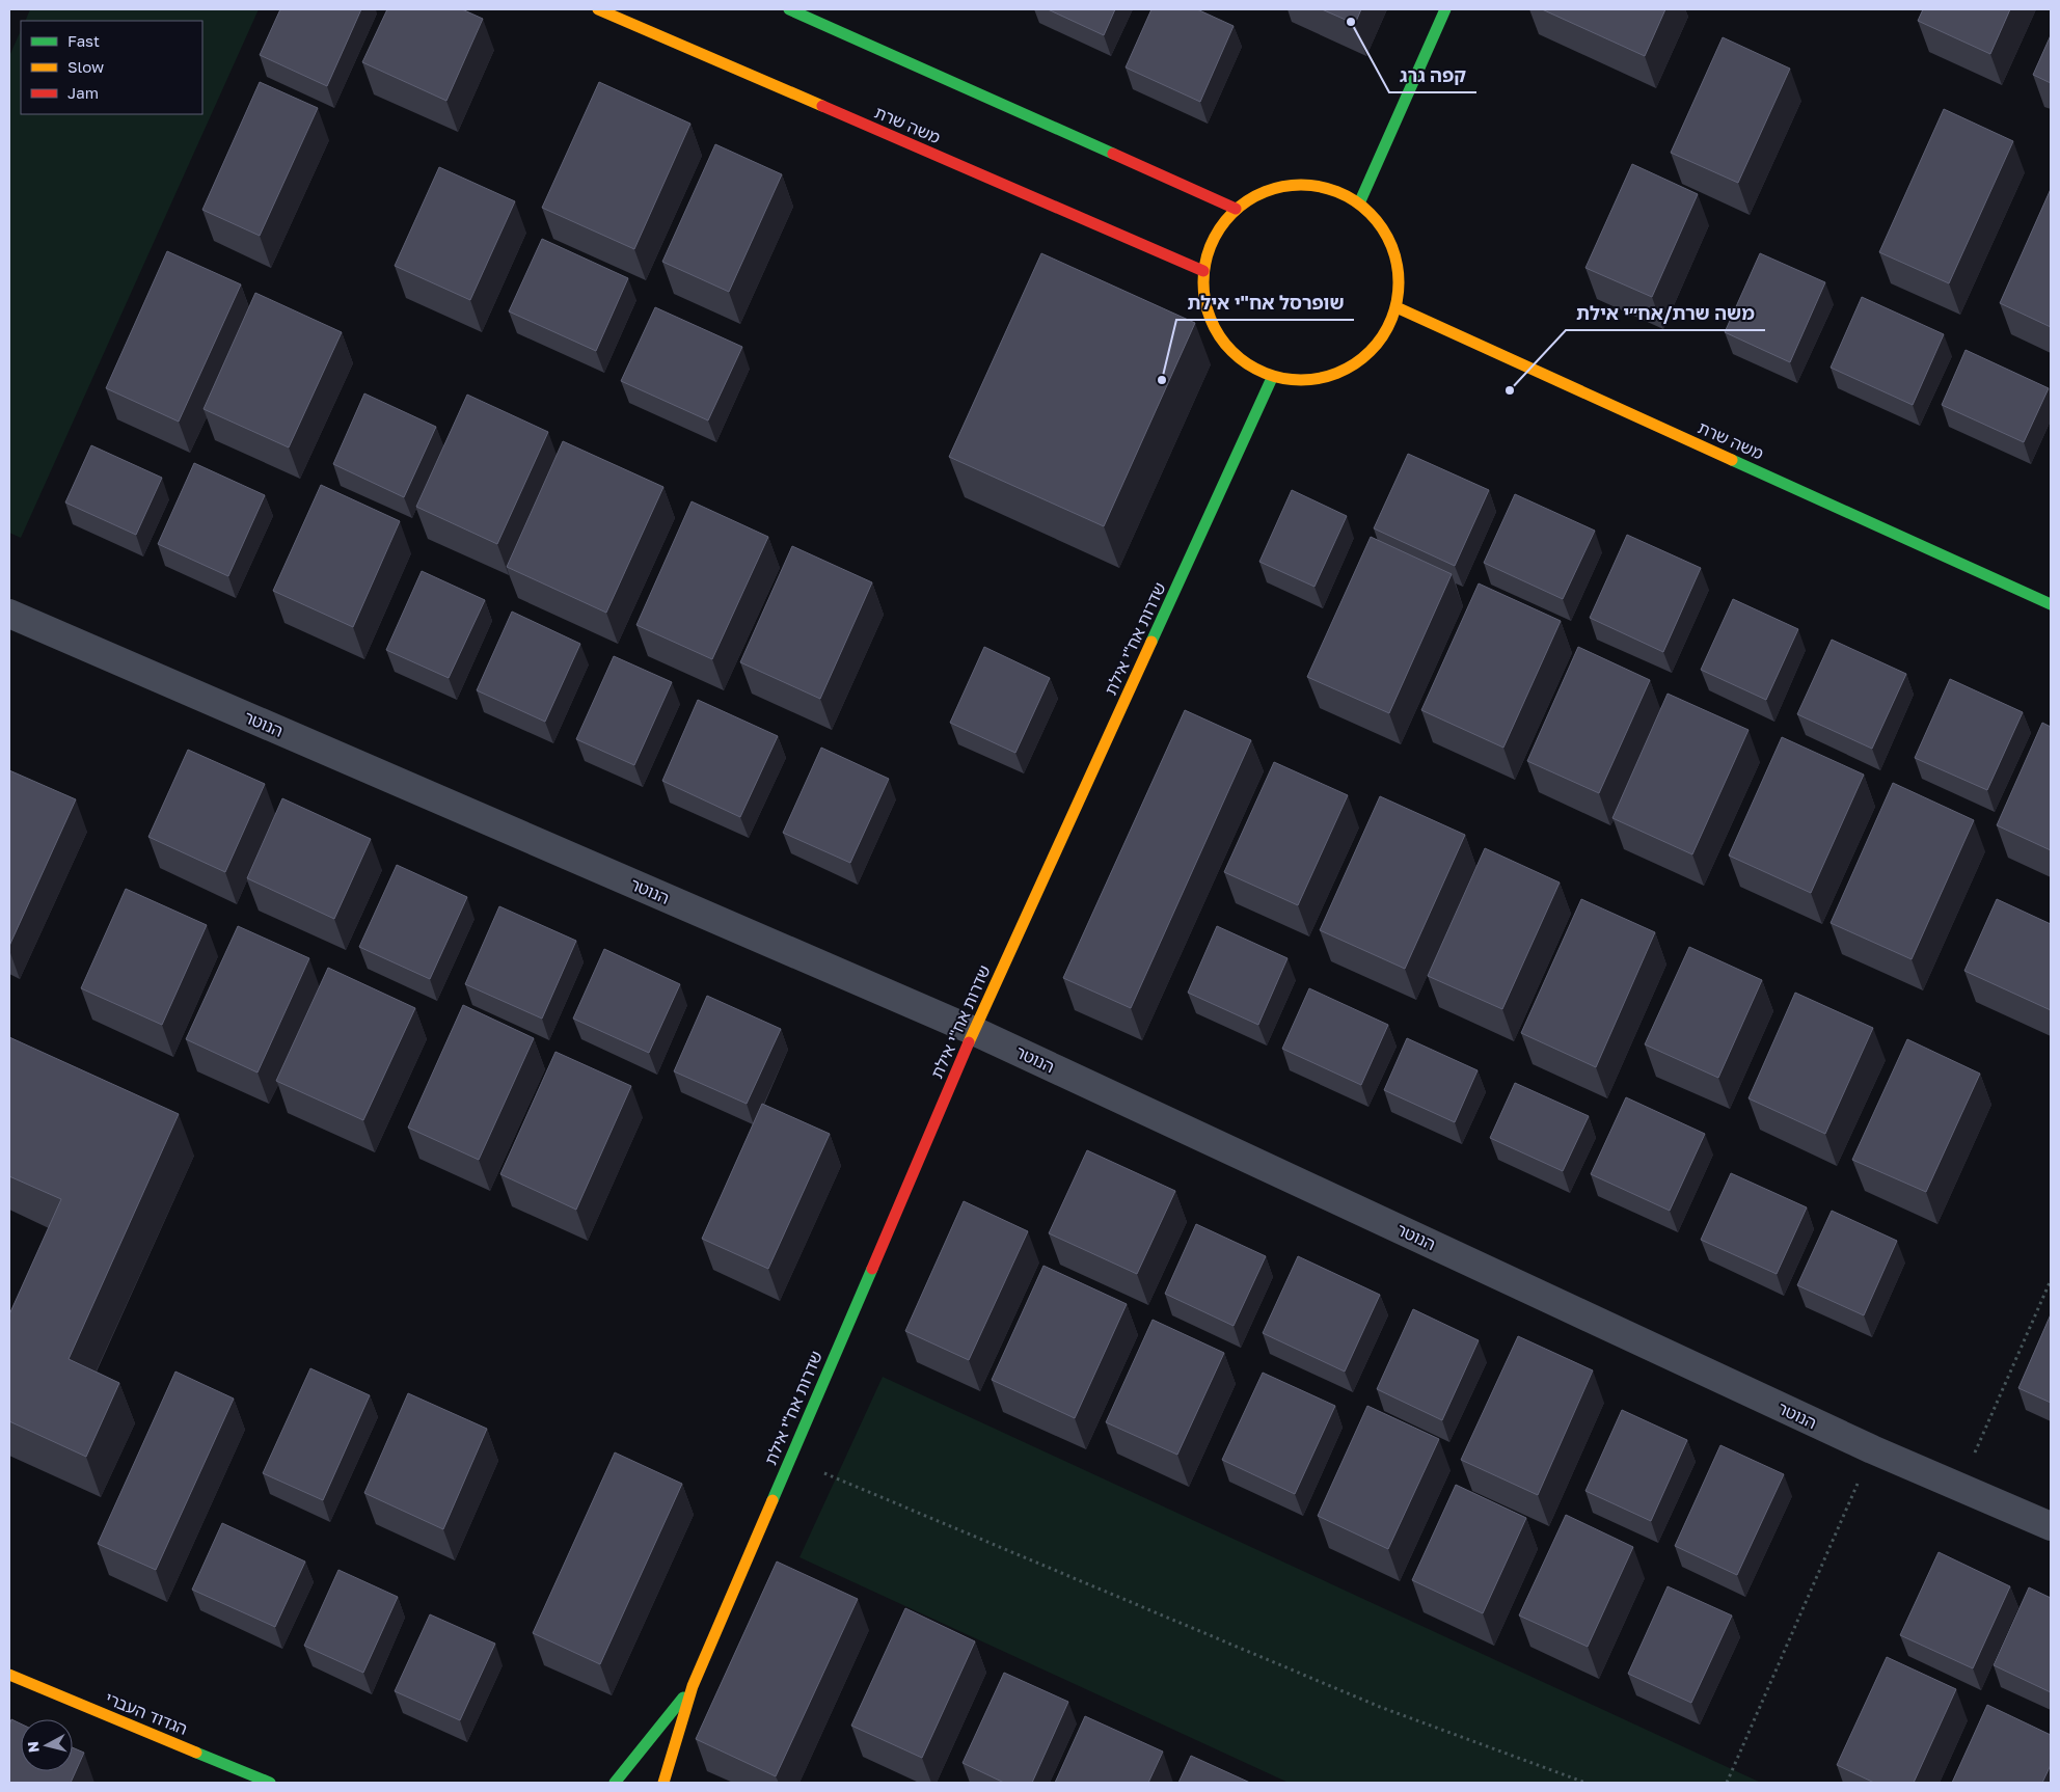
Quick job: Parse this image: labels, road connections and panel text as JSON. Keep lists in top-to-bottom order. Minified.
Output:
{"streets":{"main road":["משה שרת","שדרות אח\"י אילת","הגדוד העברי"],"street":["הנוטר"]},"crossings":[["שדרות אח\"י אילת","הנוטר"]],"places":["קפה גרג","שופרסל אח\"י אילת","משה שרת/אח״י אילת"],"legend":["Fast","Slow","Jam"],"north":"left"}
